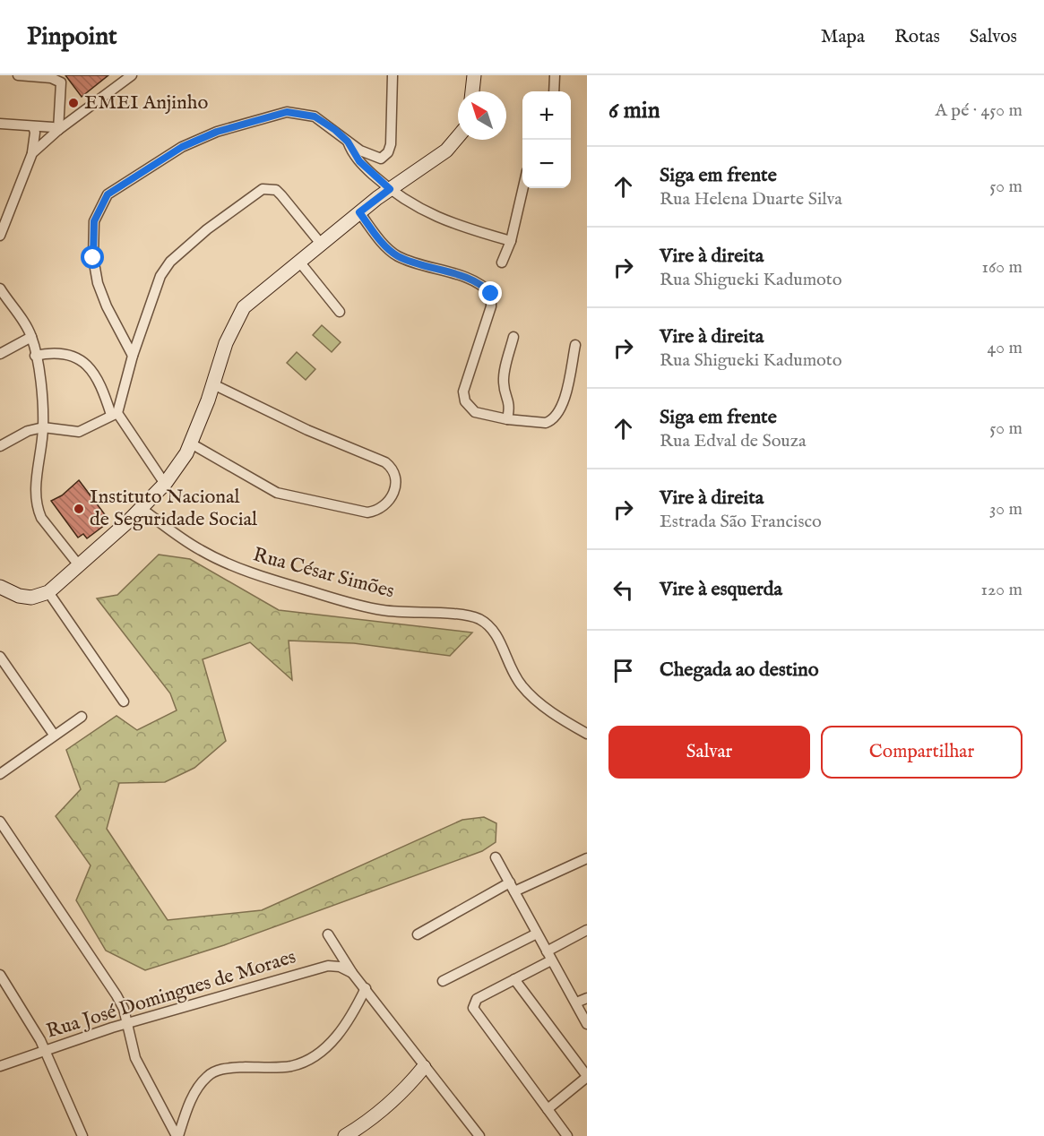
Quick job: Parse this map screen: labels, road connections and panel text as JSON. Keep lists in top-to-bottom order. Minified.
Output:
{"streets":{"street":["Rua César Simões","Rua José Domingues de Moraes"]},"places":["EMEI Anjinho","Instituto Nacional de Seguridade Social"],"north":"top left","page":{"header":"Pinpoint","nav":["Mapa","Rotas","Salvos"],"heading":["6 min","A pé · 450 m"],"map_buttons":["+","−"],"list":[["Siga em frente","Rua Helena Duarte Silva","50 m"],["Vire à direita","Rua Shigueki Kadumoto","160 m"],["Vire à direita","Rua Shigueki Kadumoto","40 m"],["Siga em frente","Rua Edval de Souza","50 m"],["Vire à direita","Estrada São Francisco","30 m"],["Vire à esquerda","120 m"],"Chegada ao destino"],"buttons":["Salvar","Compartilhar"]}}
